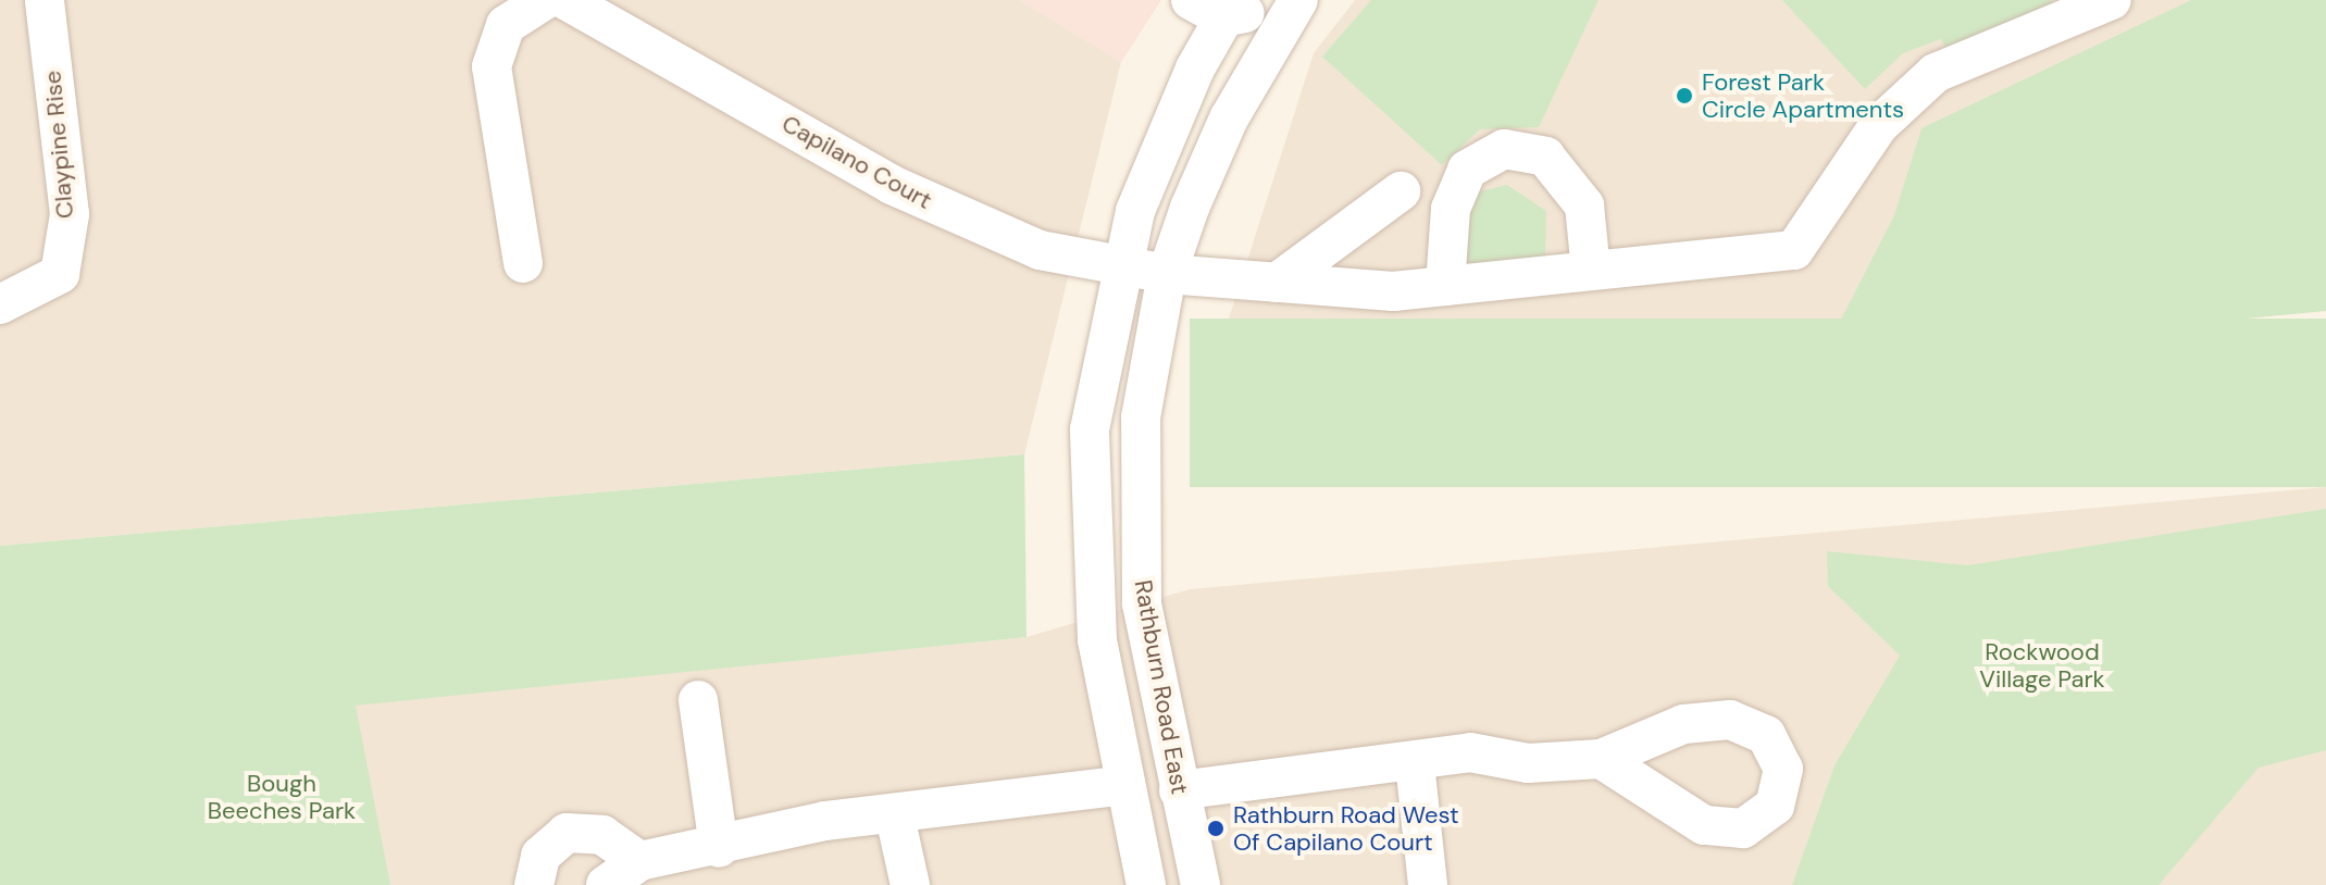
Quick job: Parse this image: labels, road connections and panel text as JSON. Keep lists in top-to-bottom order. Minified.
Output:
{"streets":{"street":["Claypine Rise","Capilano Court","Rathburn Road East"]},"crossings":[["Capilano Court","Rathburn Road East"]],"parks":["Rockwood Village Park","Bough Beeches Park"],"places":["Forest Park Circle Apartments","Rathburn Road West Of Capilano Court"]}
